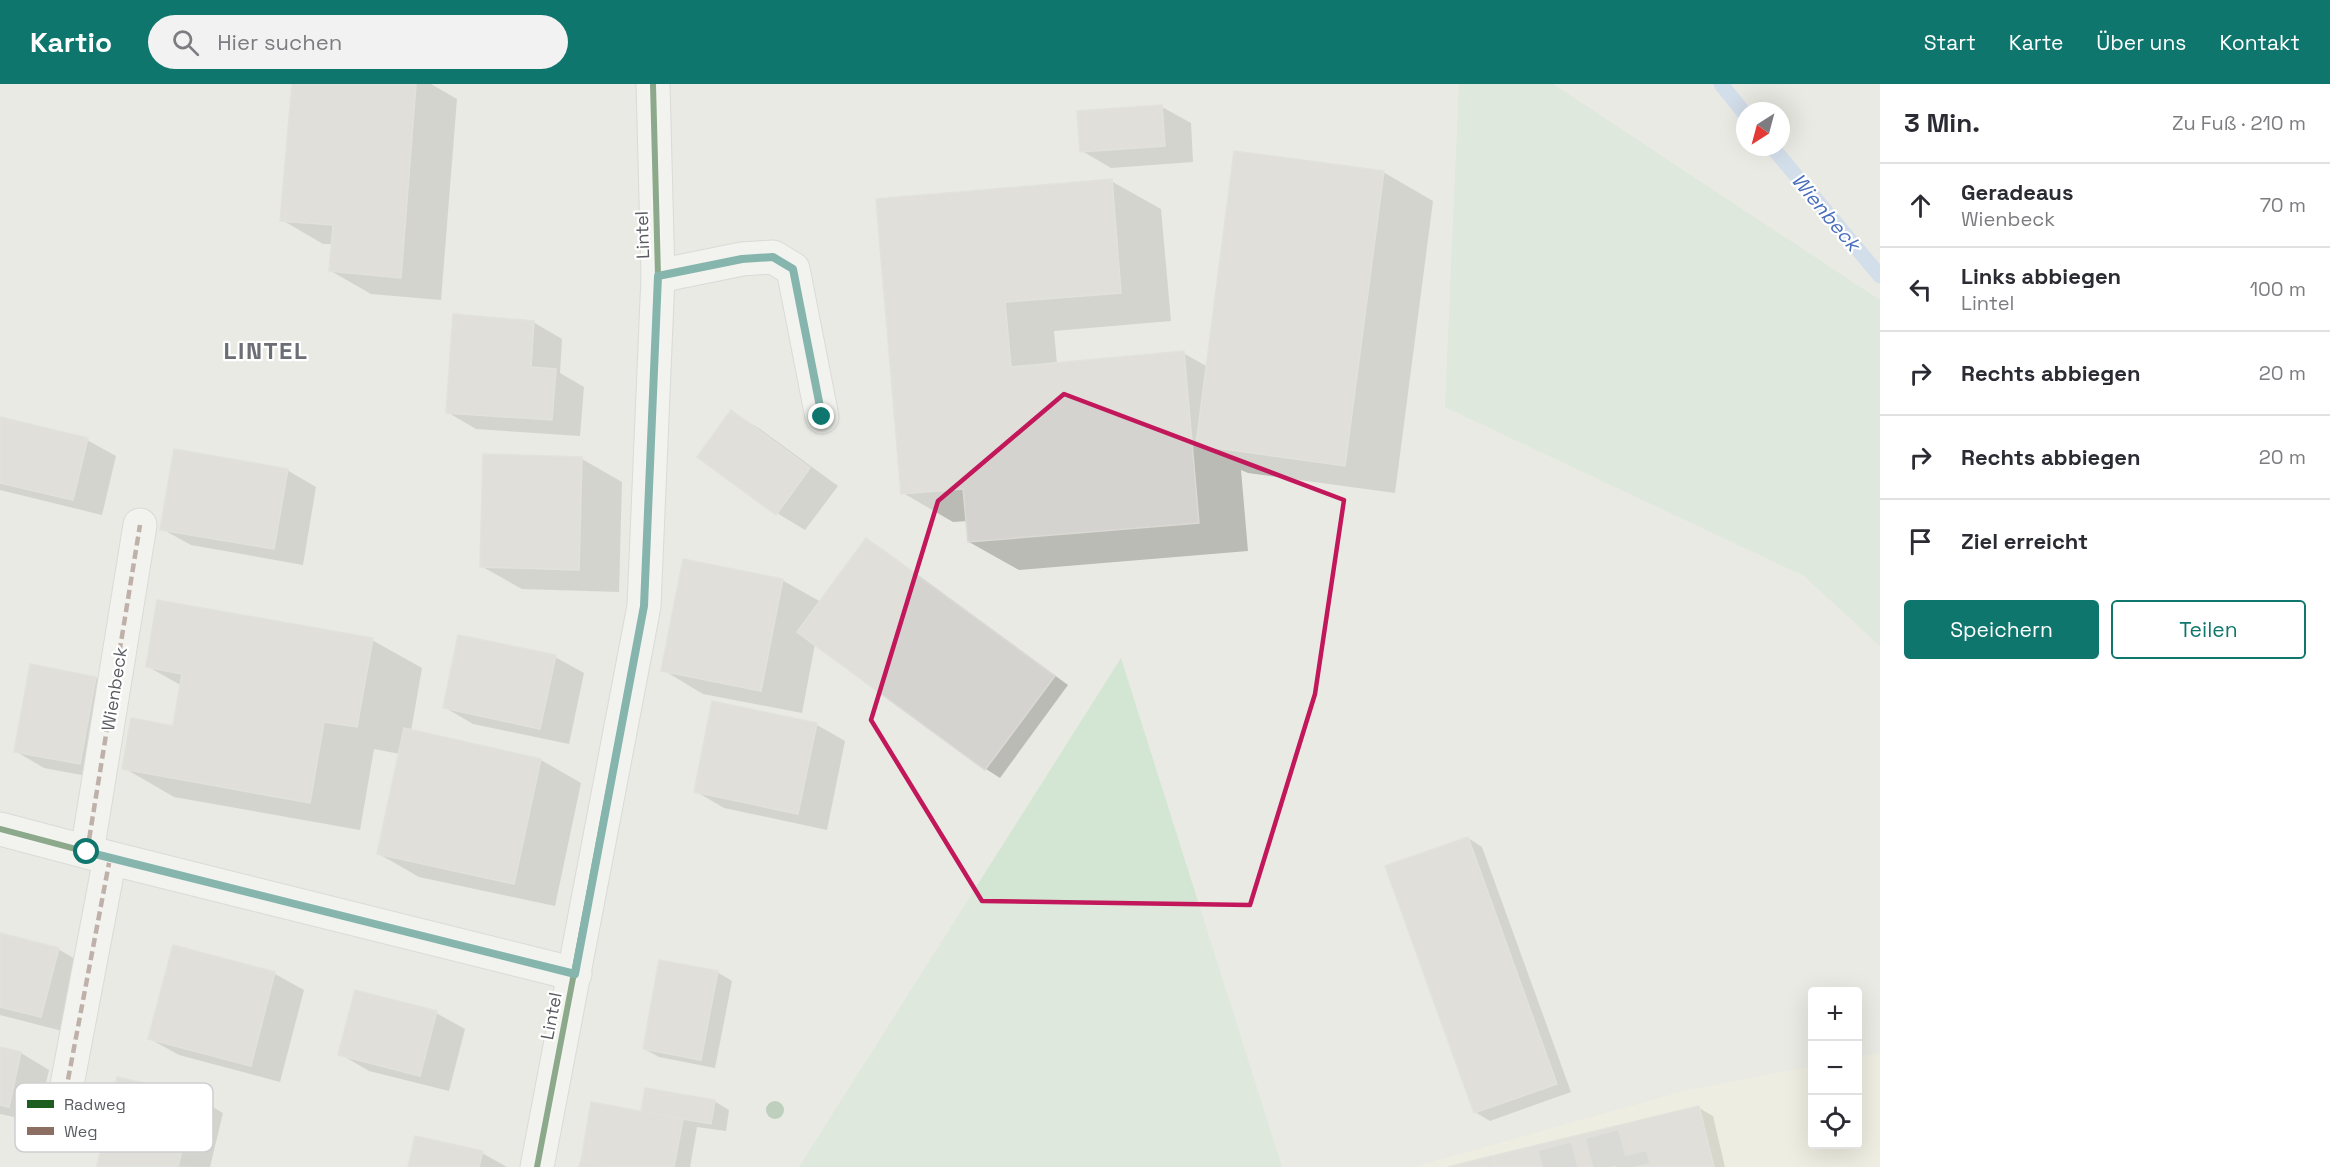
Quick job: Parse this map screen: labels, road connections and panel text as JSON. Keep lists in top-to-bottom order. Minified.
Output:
{"streets":{"street":["Lintel","Wienbeck"]},"districts":["LINTEL"],"water":["Wienbeck"],"legend":["Radweg","Weg"],"north":"bottom left","page":{"header":"Kartio","search":"Hier suchen","nav":["Start","Karte","Über uns","Kontakt"],"heading":["3 Min.","Zu Fuß · 210 m"],"list":[["Geradeaus","Wienbeck","70 m"],["Links abbiegen","Lintel","100 m"],["Rechts abbiegen","20 m"],["Rechts abbiegen","20 m"],"Ziel erreicht"],"buttons":["Speichern","Teilen"],"map_buttons":["+","−"]}}
